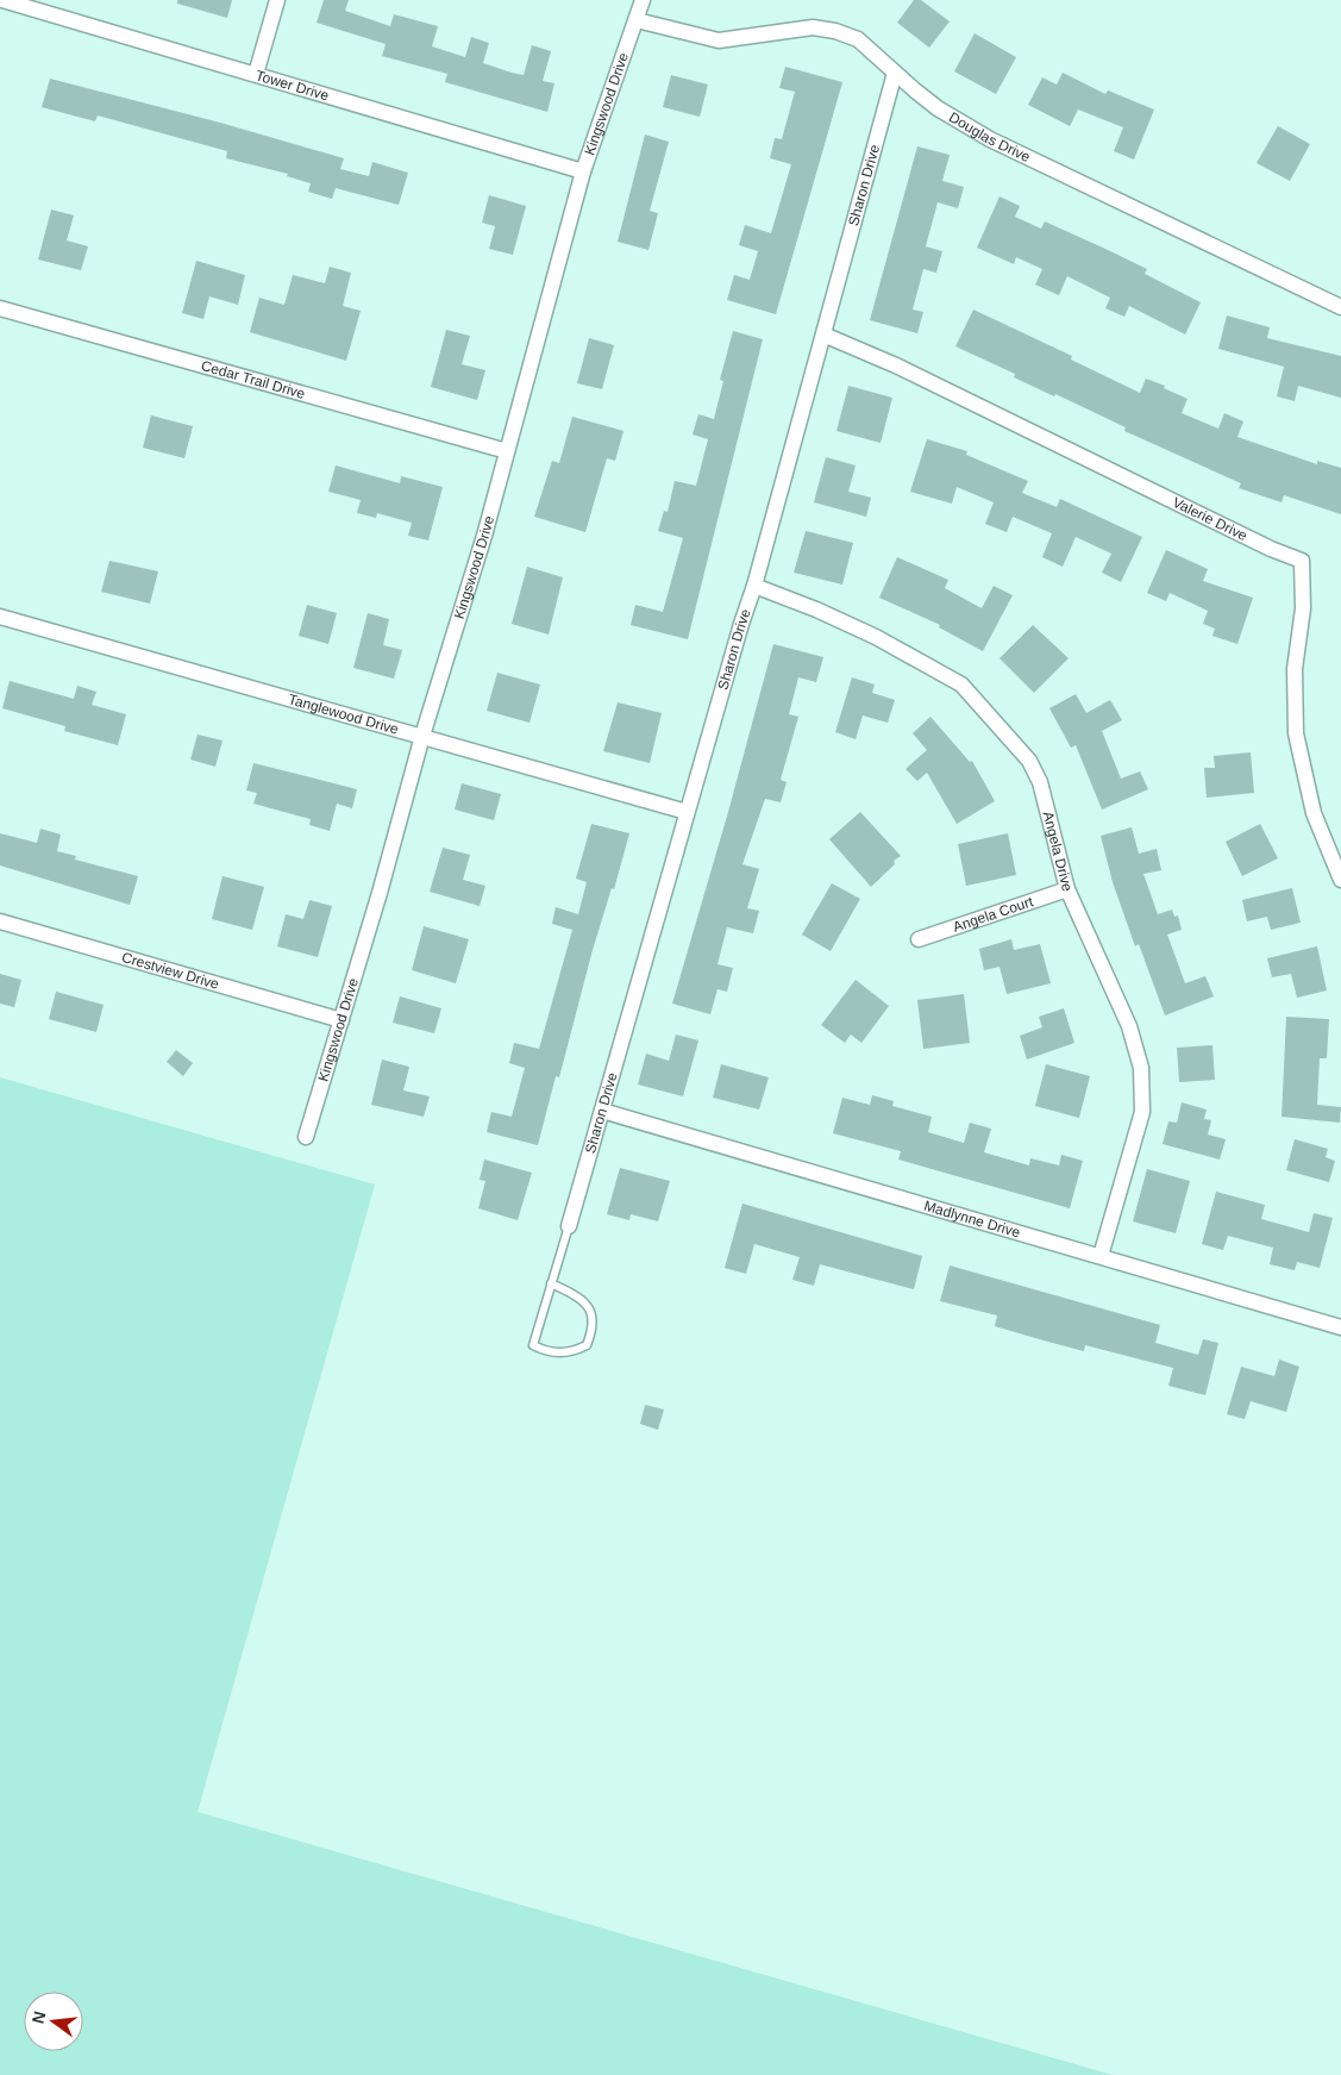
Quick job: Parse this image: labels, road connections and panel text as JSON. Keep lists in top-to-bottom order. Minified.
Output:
{"streets":{"street":["Tower Drive","Kingswood Drive","Douglas Drive","Sharon Drive","Cedar Trail Drive","Valerie Drive","Tanglewood Drive","Angela Drive","Angela Court","Crestview Drive","Madlynne Drive"]},"crossings":[["Tower Drive","Kingswood Drive"],["Kingswood Drive","Douglas Drive"],["Kingswood Drive","Cedar Trail Drive"],["Kingswood Drive","Tanglewood Drive"],["Kingswood Drive","Crestview Drive"],["Douglas Drive","Sharon Drive"],["Sharon Drive","Valerie Drive"],["Sharon Drive","Tanglewood Drive"],["Sharon Drive","Angela Drive"],["Sharon Drive","Madlynne Drive"],["Angela Drive","Angela Court"],["Angela Drive","Madlynne Drive"]],"north":"left"}
